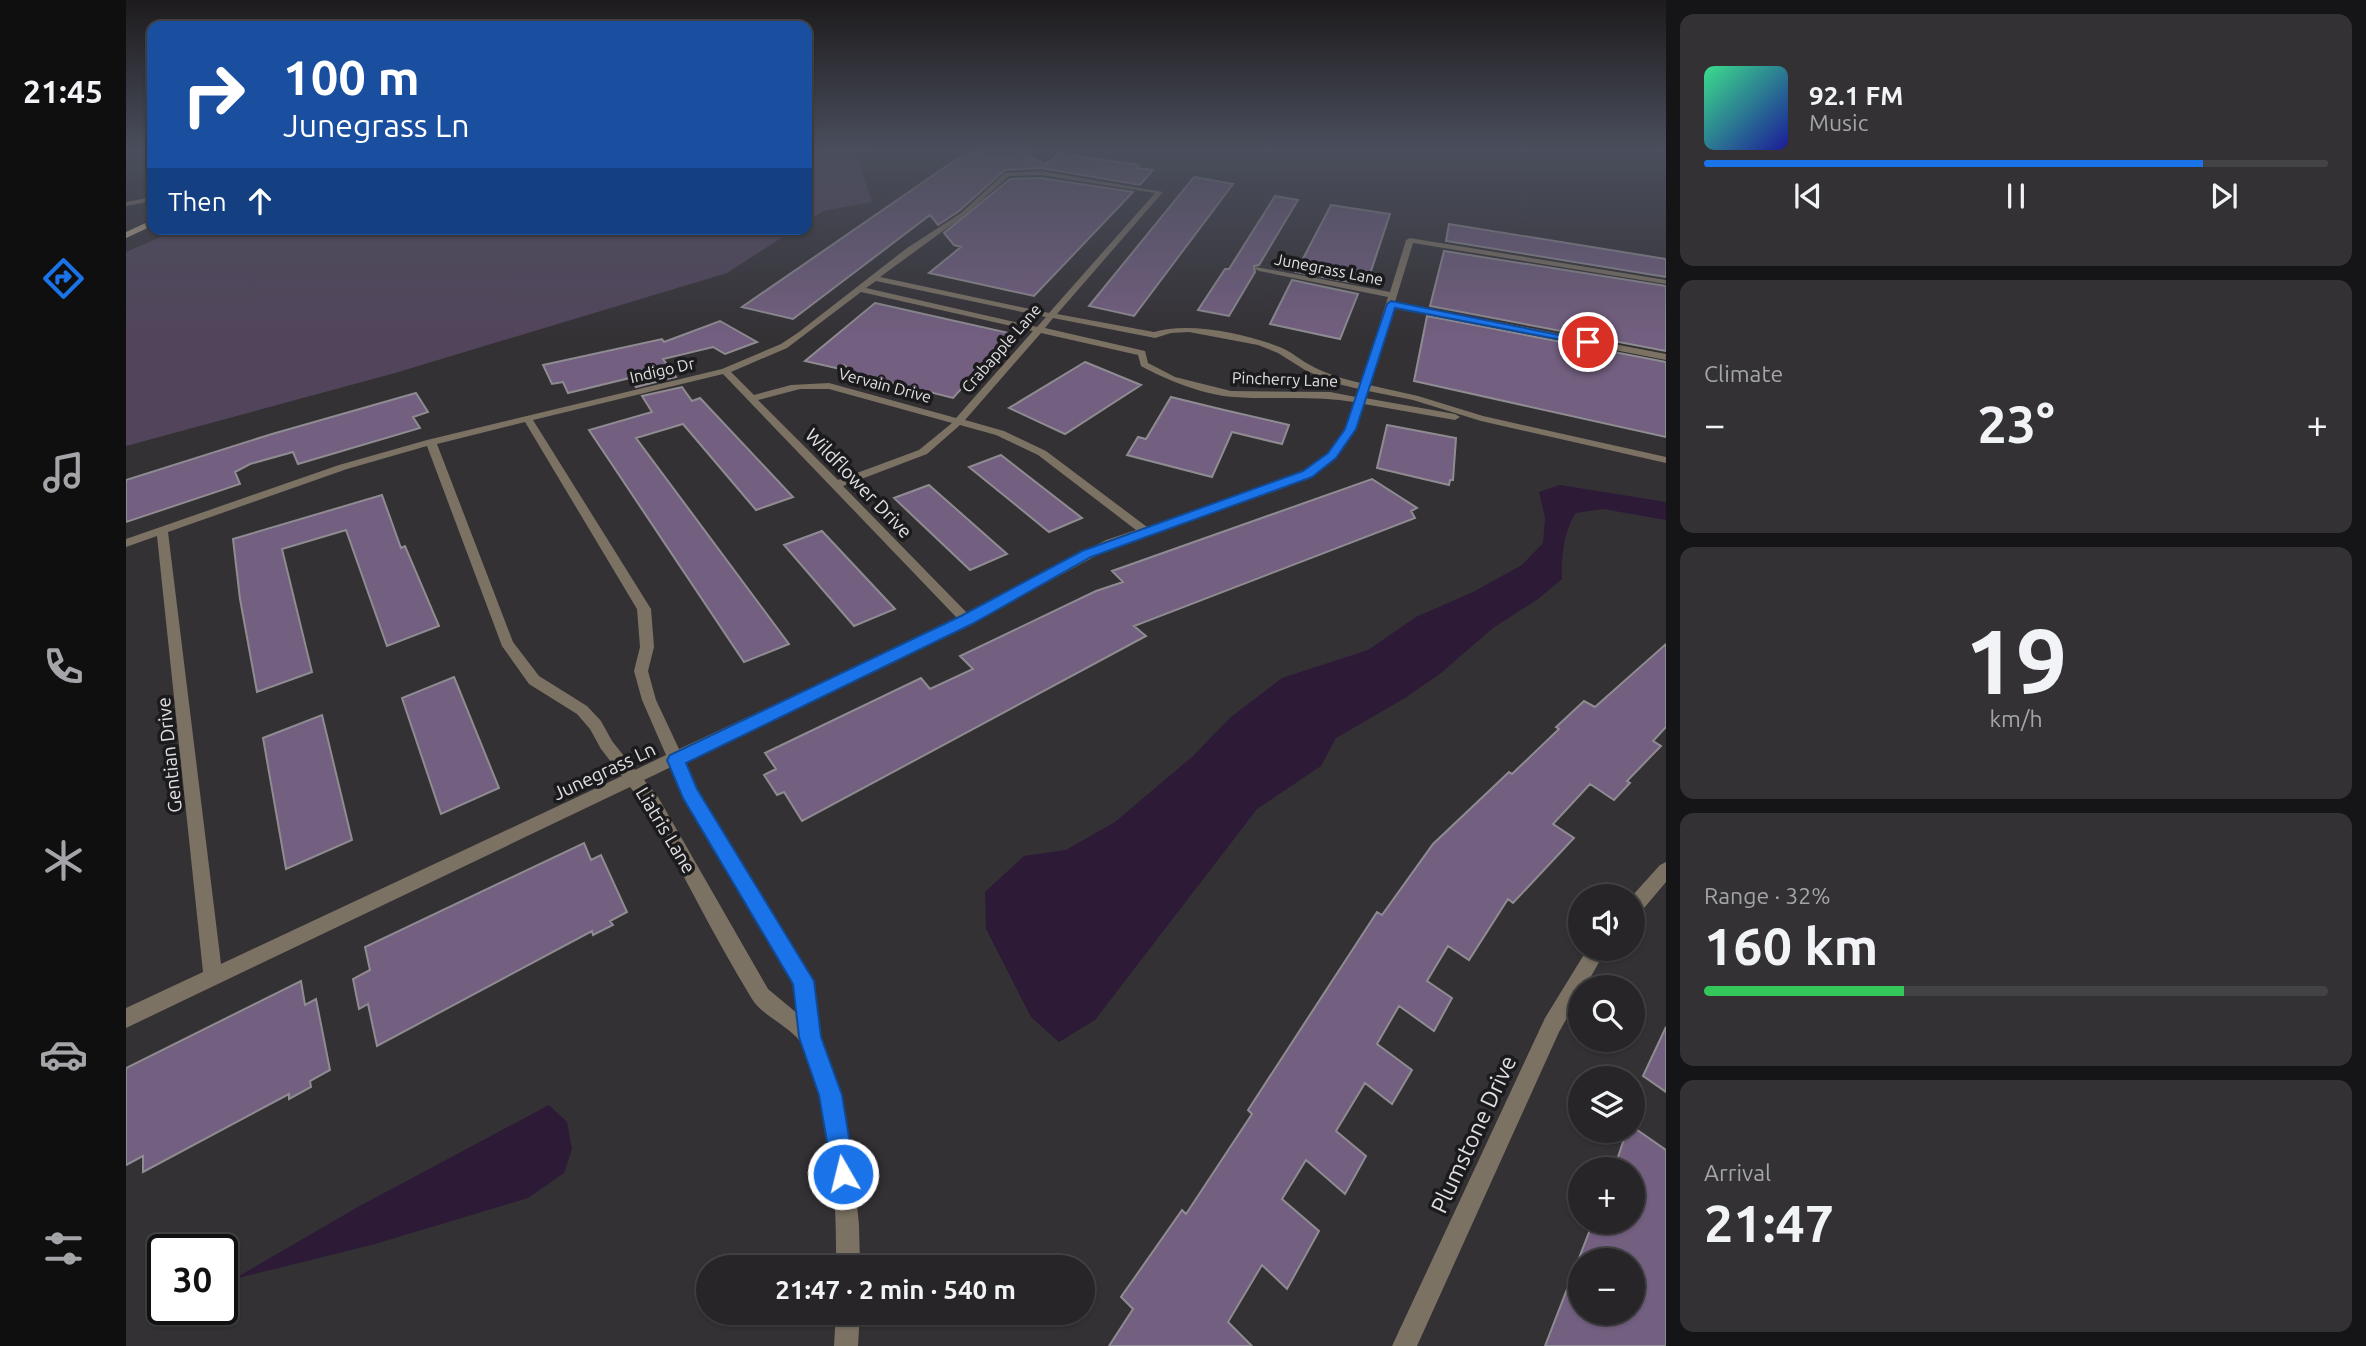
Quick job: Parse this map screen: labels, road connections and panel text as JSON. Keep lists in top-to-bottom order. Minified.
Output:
{"streets":{"street":["Junegrass Lane","Crabapple Lane","Indigo Dr","Pincherry Lane","Vervain Drive","Wildflower Drive","Gentian Drive","Junegrass Ln","Liatris Lane","Plumstone Drive"]},"crossings":[["Junegrass Lane","Pincherry Lane"],["Junegrass Lane","Junegrass Ln"],["Crabapple Lane","Pincherry Lane"],["Crabapple Lane","Vervain Drive"],["Crabapple Lane","Wildflower Drive"],["Indigo Dr","Pincherry Lane"],["Indigo Dr","Wildflower Drive"],["Indigo Dr","Gentian Drive"],["Indigo Dr","Liatris Lane"],["Pincherry Lane","Junegrass Ln"],["Vervain Drive","Wildflower Drive"],["Vervain Drive","Junegrass Ln"],["Wildflower Drive","Junegrass Ln"],["Gentian Drive","Junegrass Ln"],["Junegrass Ln","Liatris Lane"]],"page":{"tabs":"21:45","turn":["100 m","Junegrass Ln"],"song":["92.1 FM","Music"],"then":"Then","tile":["Climate",["19","km/h"],["Range · 32%","160 km"],["Arrival","21:47"]],"heat":["−","23°","+"],"map_buttons":["+","−"],"limit":"30","trip":"21:47 · 2 min · 540 m"}}
